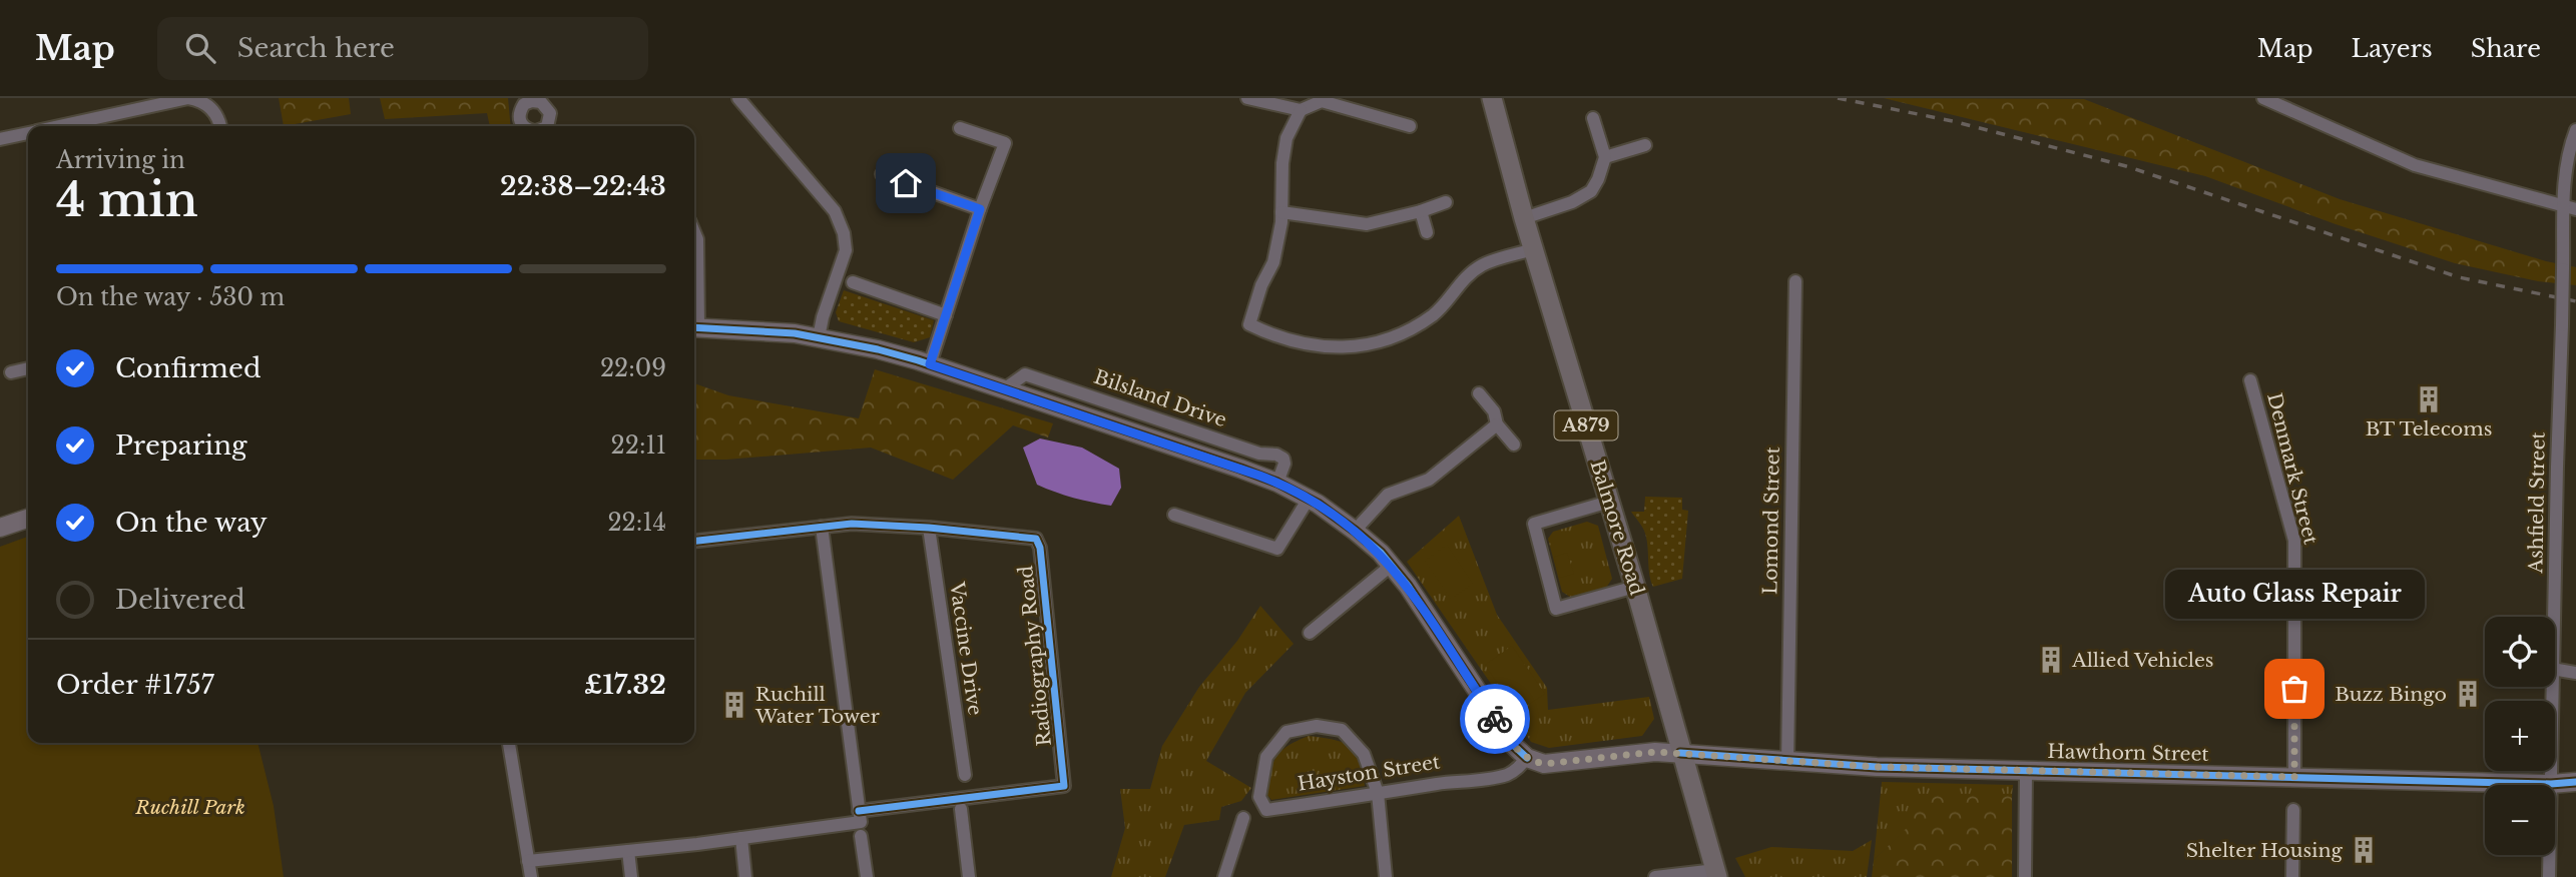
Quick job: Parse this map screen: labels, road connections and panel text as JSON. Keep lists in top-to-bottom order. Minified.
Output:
{"streets":{"main road":["A879","Balmore Road","Hawthorn Street"],"street":["Bilsland Drive","Denmark Street","Ashfield Street","Lomond Street","Vaccine Drive","Radiography Road","Hayston Street"]},"crossings":[["Denmark Street","Hawthorn Street"],["Ashfield Street","Hawthorn Street"],["Lomond Street","Hawthorn Street"],["Balmore Road","Hawthorn Street"],["Vaccine Drive","Radiography Road"]],"parks":["Ruchill Park"],"places":{"building":["BT Telecoms","Allied Vehicles","Buzz Bingo","Ruchill Water Tower","Shelter Housing"],"other":["Auto Glass Repair"]},"page":{"header":"Map","search":"Search here","nav":["Map","Layers","Share"],"heading":["4 min","Arriving in","22:38–22:43"],"panel":["Order #1757","£17.32"],"bar":"On the way · 530 m","list":[["Confirmed","22:09"],["Preparing","22:11"],["On the way","22:14"],"Delivered"],"bubble":"Auto Glass Repair","map_buttons":["+","−"]}}
